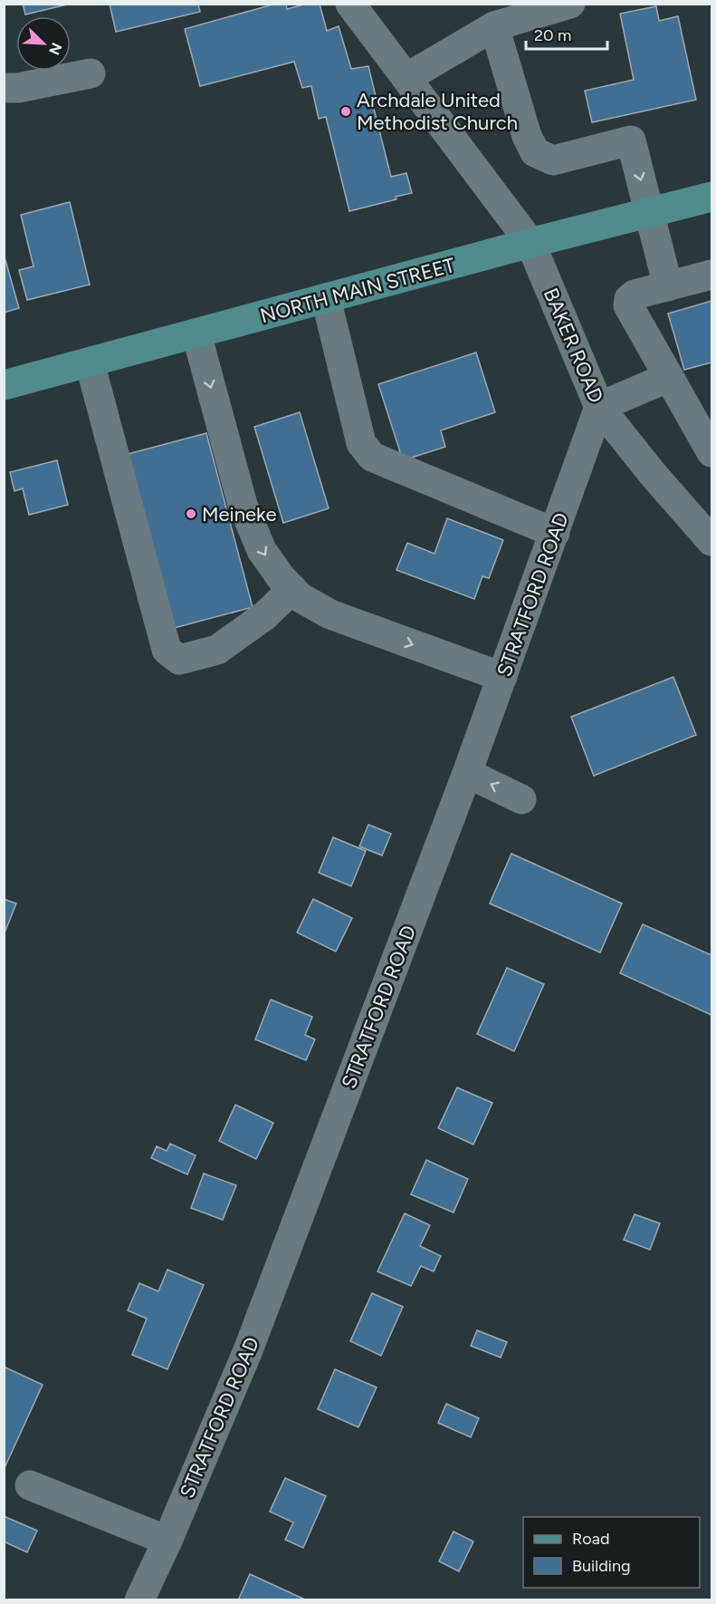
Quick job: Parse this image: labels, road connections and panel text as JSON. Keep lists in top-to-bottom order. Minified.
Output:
{"streets":{"main road":["NORTH MAIN STREET"],"street":["BAKER ROAD","STRATFORD ROAD"]},"crossings":[["NORTH MAIN STREET","BAKER ROAD"],["BAKER ROAD","STRATFORD ROAD"]],"places":["Archdale United Methodist Church","Meineke"],"legend":["Road","Building"],"scale_bar":"20 m","north":"bottom right"}
